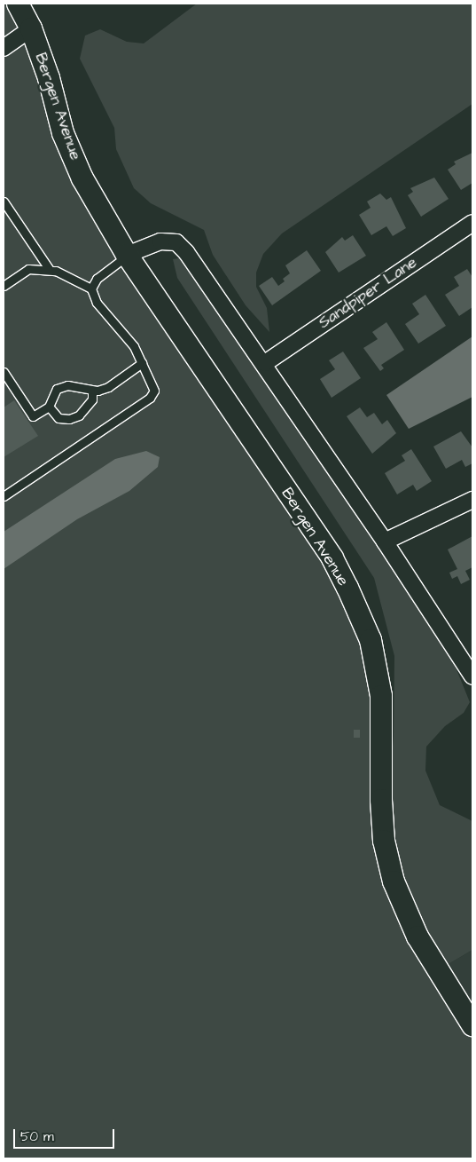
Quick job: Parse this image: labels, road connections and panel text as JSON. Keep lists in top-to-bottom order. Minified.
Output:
{"streets":{"main road":["Bergen Avenue"],"street":["Sandpiper Lane"]},"scale_bar":"50 m"}
